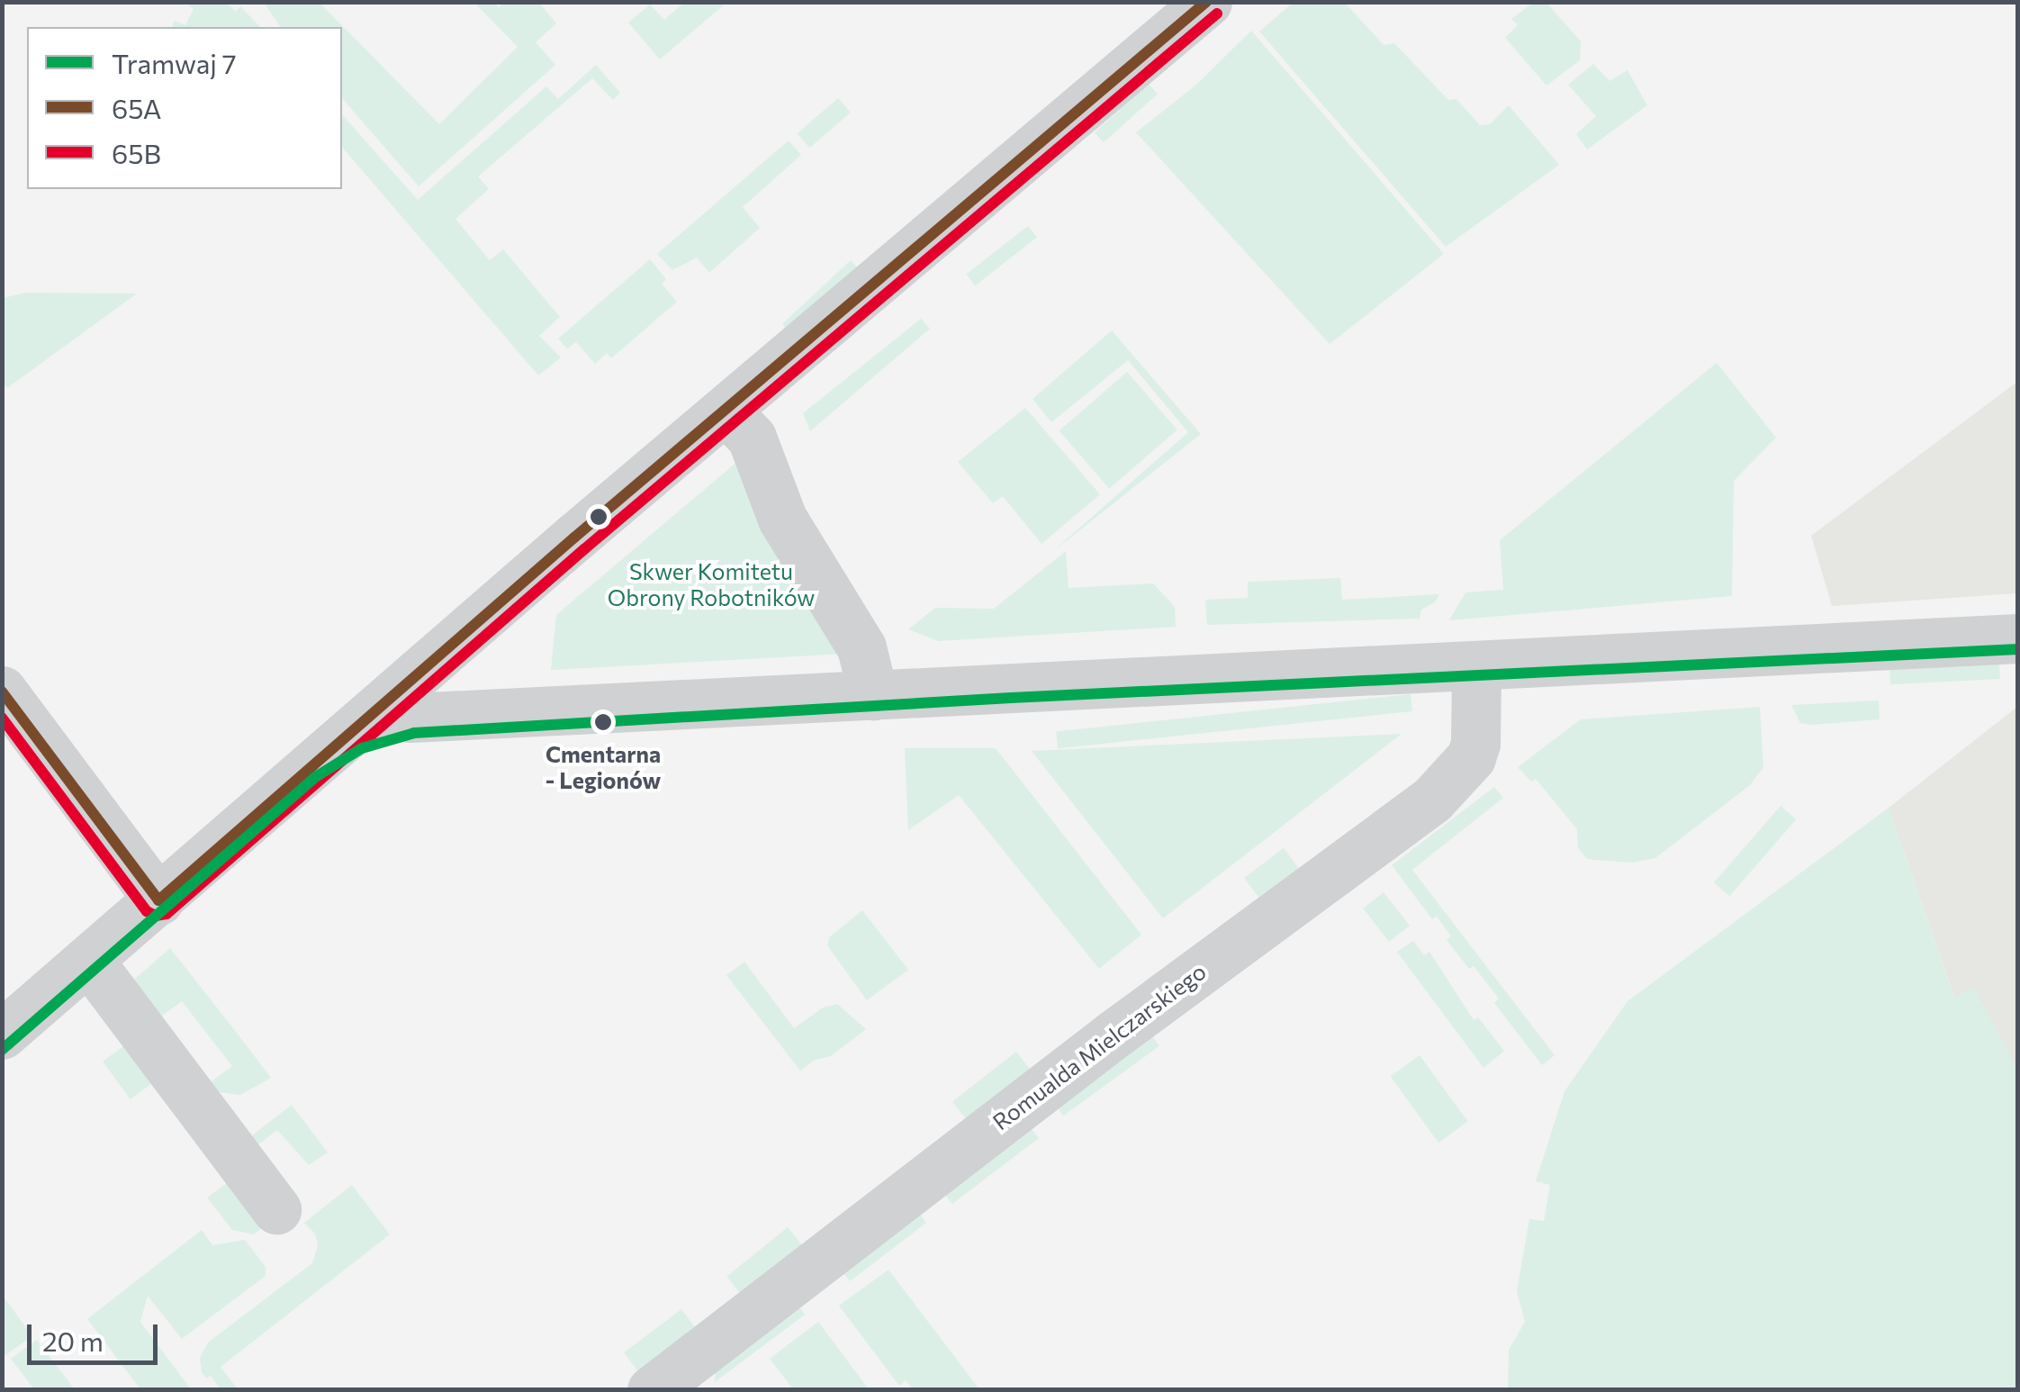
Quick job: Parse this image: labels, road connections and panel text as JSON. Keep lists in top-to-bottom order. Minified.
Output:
{"streets":{"street":["Romualda Mielczarskiego"]},"parks":["Skwer Komitetu Obrony Robotników"],"places":["Cmentarna - Legionów"],"lines":["transit line 65A","transit line 65B","tram line 7"],"legend":["Tramwaj 7","65A","65B"],"scale_bar":"20 m"}
